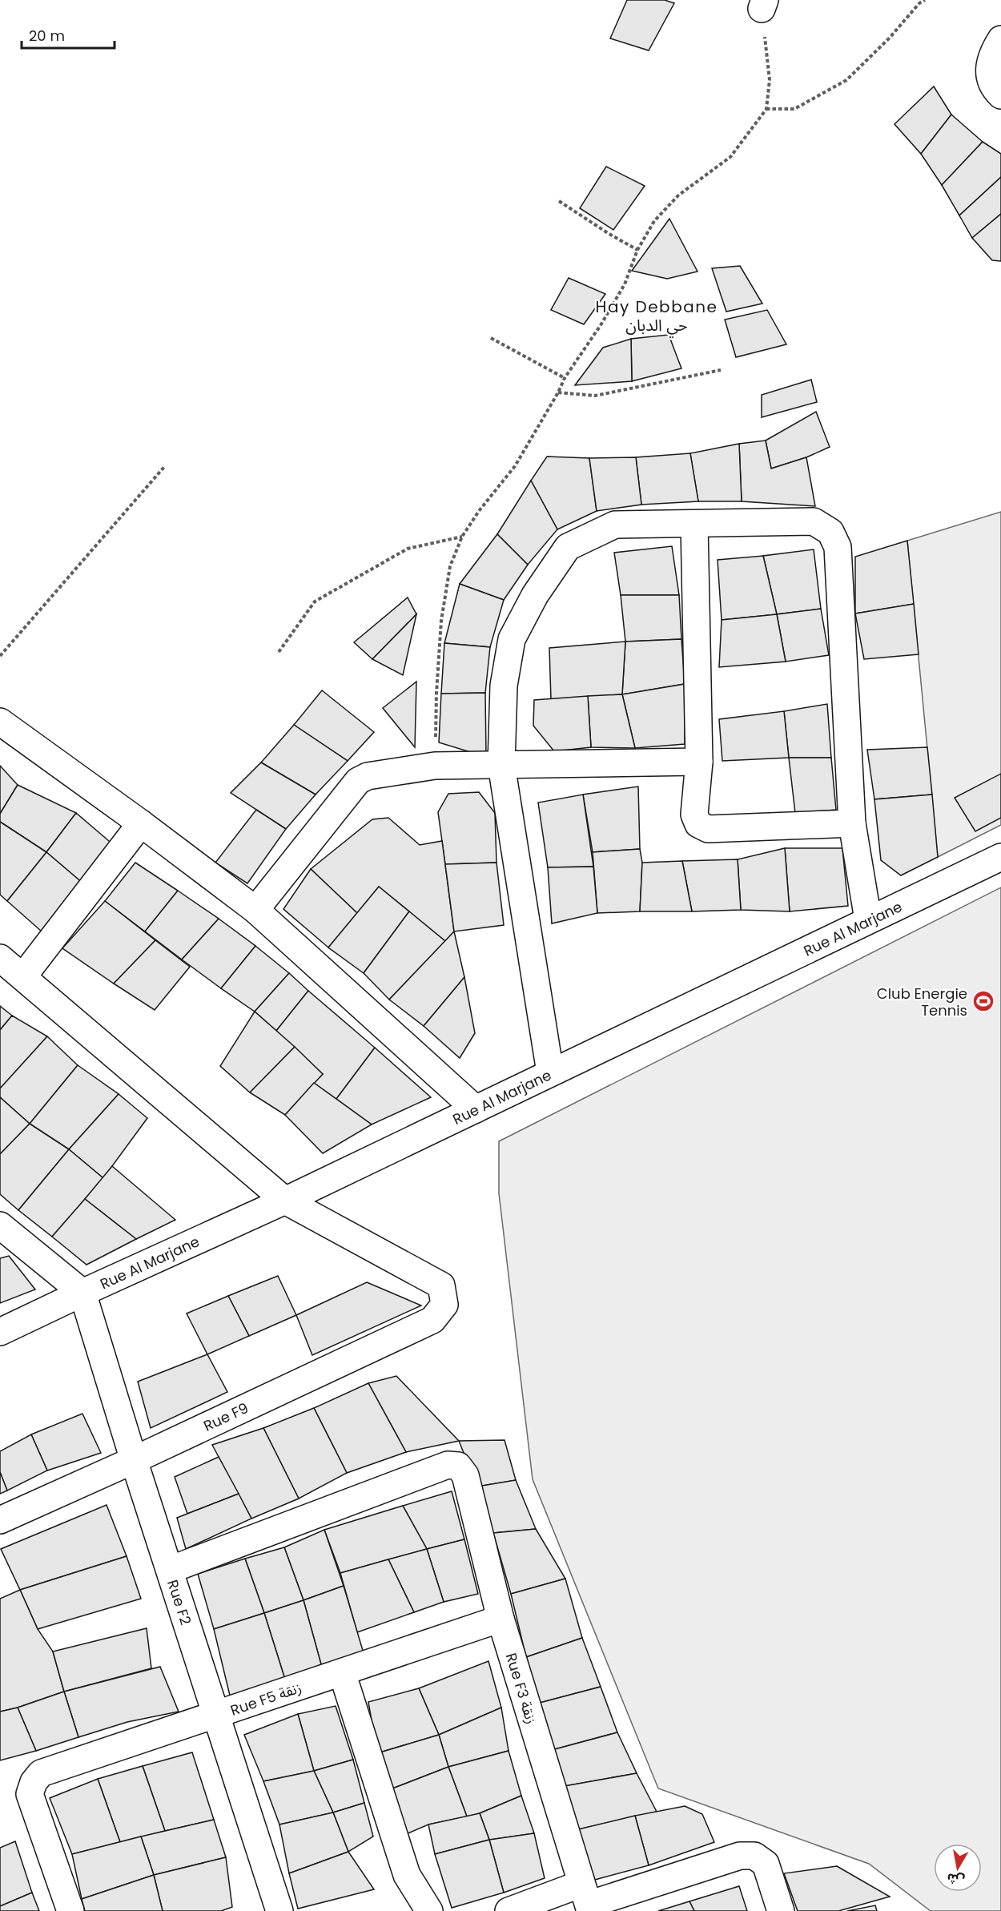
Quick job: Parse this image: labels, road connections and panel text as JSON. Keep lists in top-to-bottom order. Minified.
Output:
{"streets":{"street":["Rue Al Marjane","Rue F9","Rue F2","Rue F3 زنقة","Rue F5 زنقة"]},"crossings":[["Rue Al Marjane","Rue F9"],["Rue Al Marjane","Rue F2"],["Rue F9","Rue F2"],["Rue F2","Rue F3 زنقة"],["Rue F2","Rue F5 زنقة"],["Rue F3 زنقة","Rue F5 زنقة"]],"districts":["Hay Debbane حي الدبان"],"places":{"sports":["Club Energie Tennis"]},"scale_bar":"20 m","north":"bottom"}
